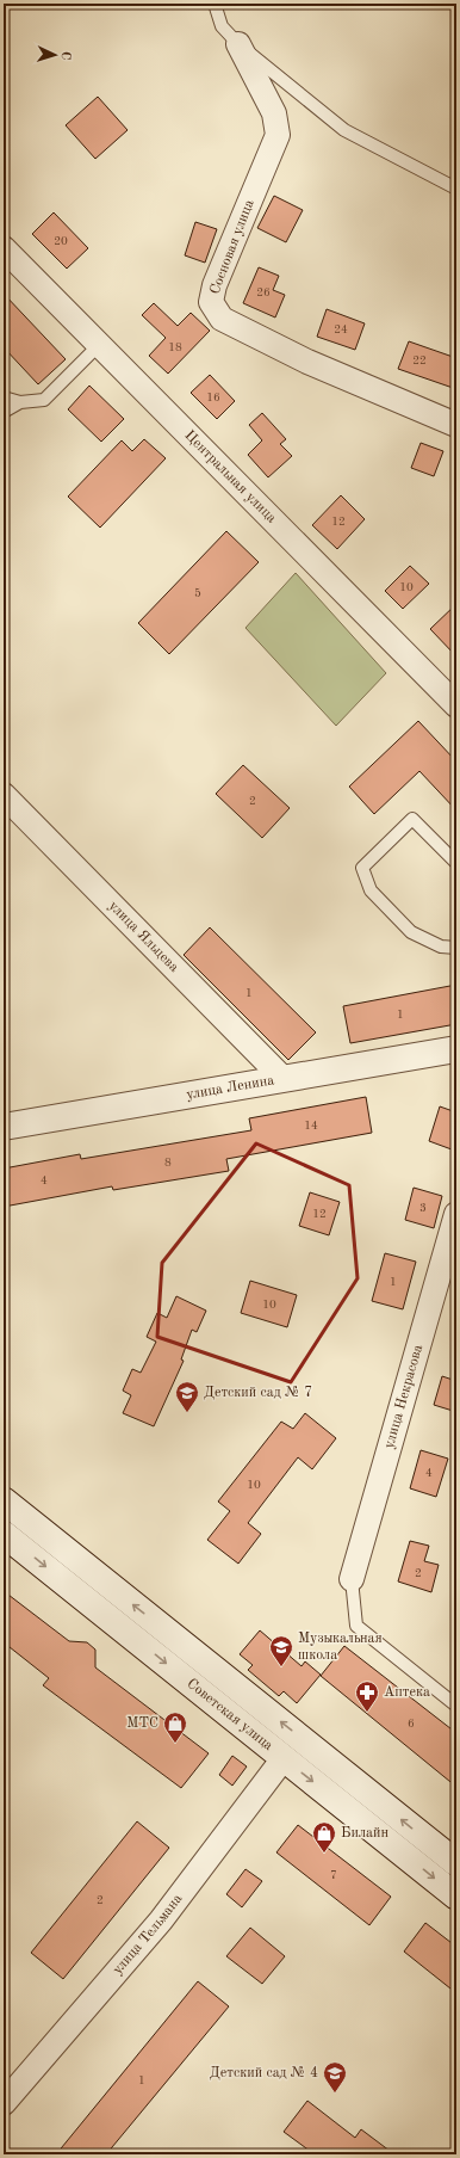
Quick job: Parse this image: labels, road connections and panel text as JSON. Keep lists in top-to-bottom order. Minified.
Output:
{"streets":{"main road":["улица Ленина","Советская улица"],"street":["Сосновая улица","Центральная улица","улица Яльцева","улица Некрасова","улица Тельмана"]},"crossings":[["улица Яльцева","улица Ленина"],["Советская улица","улица Тельмана"]],"places":{"school or university":["Детский сад № 7","Музыкальная школа","Детский сад № 4"],"pharmacy":["Аптека"],"shop":["МТС","Билайн"]},"house_numbers":["20","26","24","18","22","16","12","10","5","2","1","1","14","8","4","3","12","1","10","4","10","2","6","7","2","1"],"north":"right"}
